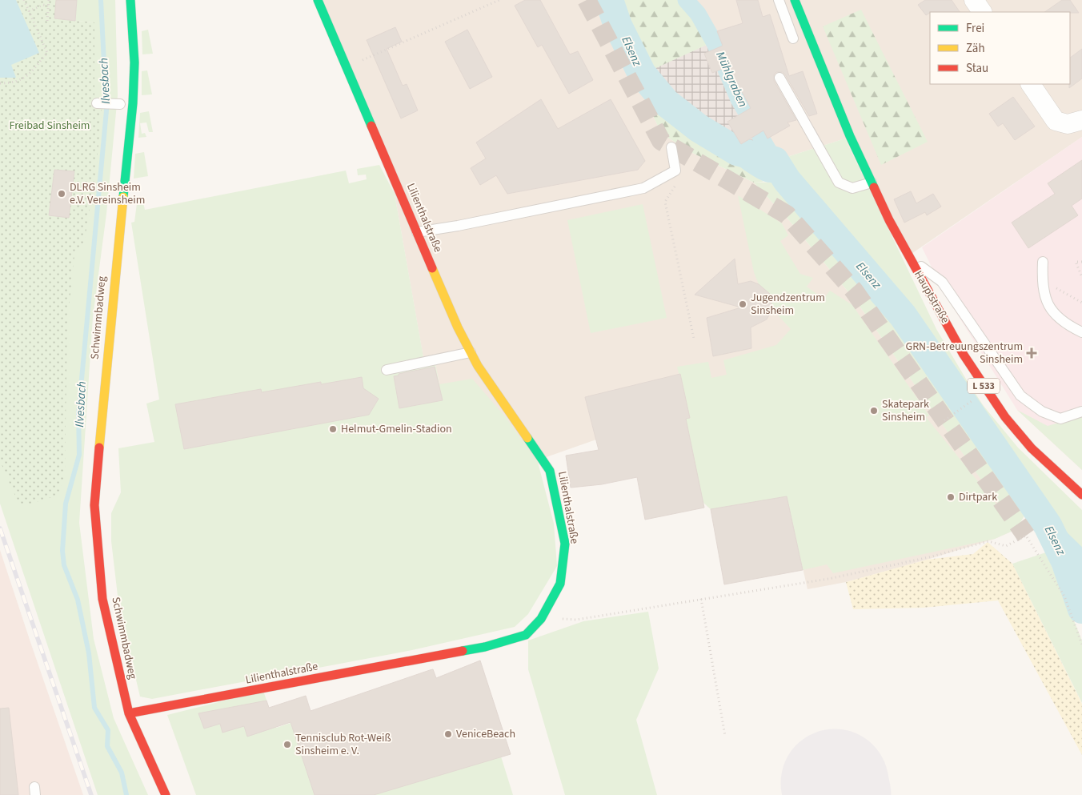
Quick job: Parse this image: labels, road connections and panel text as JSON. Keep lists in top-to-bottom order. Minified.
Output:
{"streets":{"street":["Lilienthalstraße","Hauptstraße","Schwimmbadweg","L 533"]},"crossings":[["Lilienthalstraße","Schwimmbadweg"]],"water":["Elsenz","Mühlgraben","Ilvesbach"],"parks":["Freibad Sinsheim"],"places":{"other":["DLRG Sinsheim e.V. Vereinsheim","Jugendzentrum Sinsheim","Skatepark Sinsheim","Helmut-Gmelin-Stadion","Dirtpark","VeniceBeach","Tennisclub Rot-Weiß Sinsheim e. V."],"health":["GRN-Betreuungszentrum Sinsheim"]},"legend":["Frei","Zäh","Stau"]}
